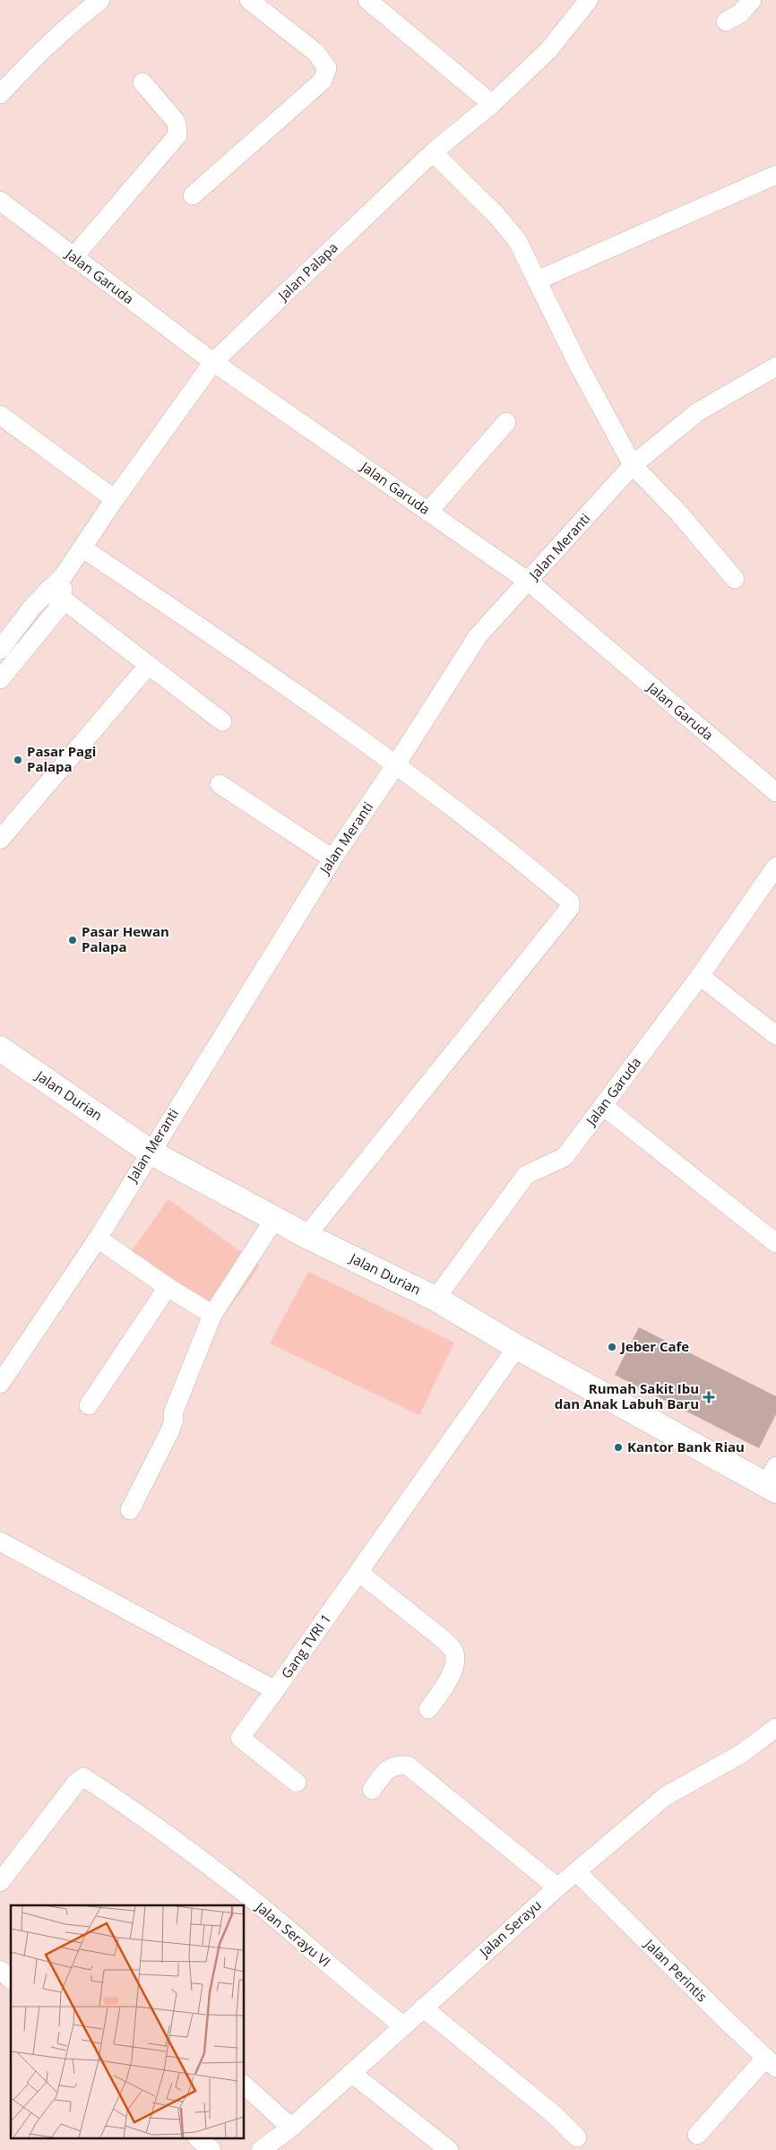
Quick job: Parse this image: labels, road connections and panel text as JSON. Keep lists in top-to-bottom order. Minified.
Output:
{"streets":{"main road":["Jalan Durian"],"street":["Jalan Palapa","Jalan Garuda","Jalan Meranti","Gang TVRI 1","Jalan Serayu","Jalan Serayu VI","Jalan Perintis"]},"crossings":[["Jalan Palapa","Jalan Garuda"],["Jalan Garuda","Jalan Meranti"],["Jalan Garuda","Jalan Durian"],["Jalan Meranti","Jalan Durian"],["Jalan Durian","Gang TVRI 1"],["Jalan Serayu","Jalan Serayu VI"],["Jalan Serayu","Jalan Perintis"]],"places":{"other":["Pasar Pagi Palapa","Pasar Hewan Palapa","Jeber Cafe","Kantor Bank Riau"],"health":["Rumah Sakit Ibu dan Anak Labuh Baru"]}}
